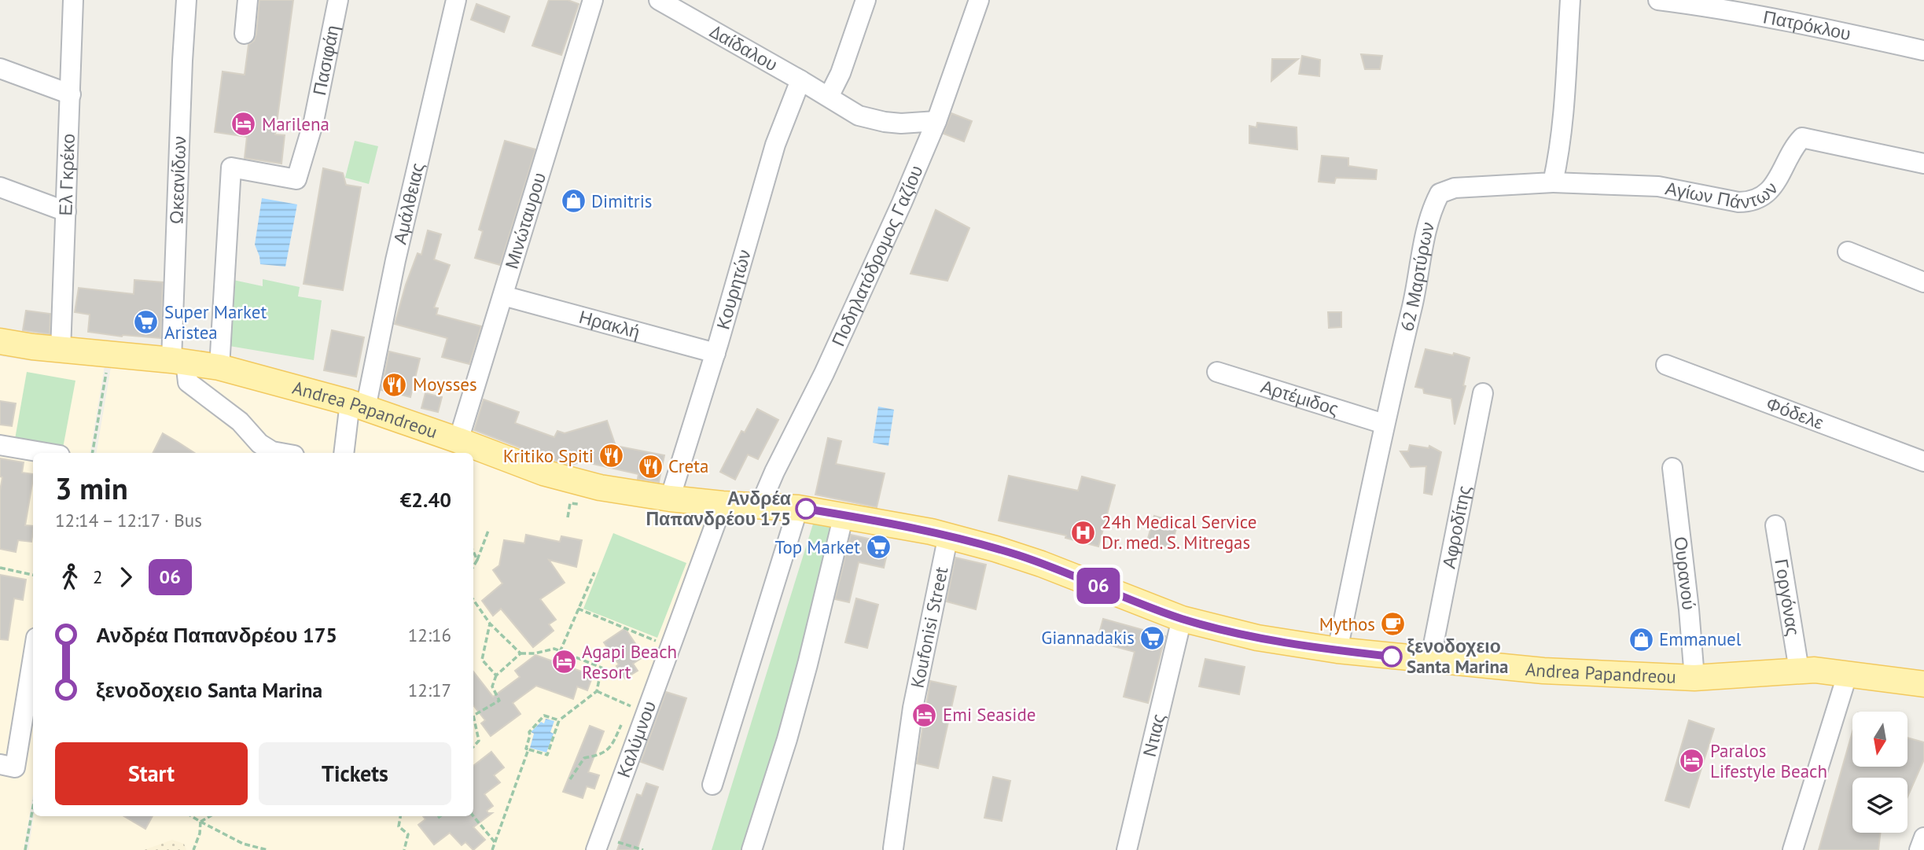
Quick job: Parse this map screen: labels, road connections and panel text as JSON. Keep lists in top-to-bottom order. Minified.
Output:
{"streets":{"main road":["Andrea Papandreou"],"street":["Πατρόκλου","Δαίδαλου","Πασιφάη","Ελ Γκρέκο","Ωκεανίδων","Αγίων Πάντων","Αμάλθειας","Μινώταυρου","Ποδηλατόδρομος Γαζίου","62 Μαρτύρων","Κουρητών","Ηρακλή","Αρτέμιδος","Φόδελε","Αφροδίτης","Ουρανού","Γοργόνας","Koufonisi Street","Ντιας","Καλύμνου"]},"crossings":[["Δαίδαλου","Ποδηλατόδρομος Γαζίου"],["Δαίδαλου","Κουρητών"],["Πασιφάη","Andrea Papandreou"],["Ελ Γκρέκο","Andrea Papandreou"],["Ωκεανίδων","Andrea Papandreou"],["Αγίων Πάντων","62 Μαρτύρων"],["Αμάλθειας","Andrea Papandreou"],["Μινώταυρου","Ηρακλή"],["Μινώταυρου","Andrea Papandreou"],["Ποδηλατόδρομος Γαζίου","Andrea Papandreou"],["62 Μαρτύρων","Αρτέμιδος"],["62 Μαρτύρων","Andrea Papandreou"],["Κουρητών","Ηρακλή"],["Κουρητών","Andrea Papandreou"],["Andrea Papandreou","Αφροδίτης"],["Andrea Papandreou","Ουρανού"],["Andrea Papandreou","Γοργόνας"],["Andrea Papandreou","Koufonisi Street"],["Andrea Papandreou","Ντιας"],["Andrea Papandreou","Καλύμνου"]],"places":{"hotel":["Marilena","Agapi Beach Resort","Emi Seaside","Paralos Lifestyle Beach"],"shop":["Dimitris","Emmanuel"],"supermarket":["Super Market Aristea","Top Market","Giannadakis"],"restaurant":["Moysses","Kritiko Spiti","Creta"],"other":["Ανδρέα Παπανδρέου 175","ξενοδοχειο Santa Marina"],"hospital":["24h Medical Service Dr. med. S. Mitregas"],"cafe":["Mythos"]},"lines":["bus line 06"],"north":"bottom","page":{"on_map":"06","heading":["3 min","12:14 – 12:17 · Bus","€2.40"],"legs":["2","06"],"list":[{"name":"Ανδρέα Παπανδρέου 175","value":"12:16"},{"name":"ξενοδοχειο Santa Marina","value":"12:17"}],"buttons":["Start","Tickets"]}}
